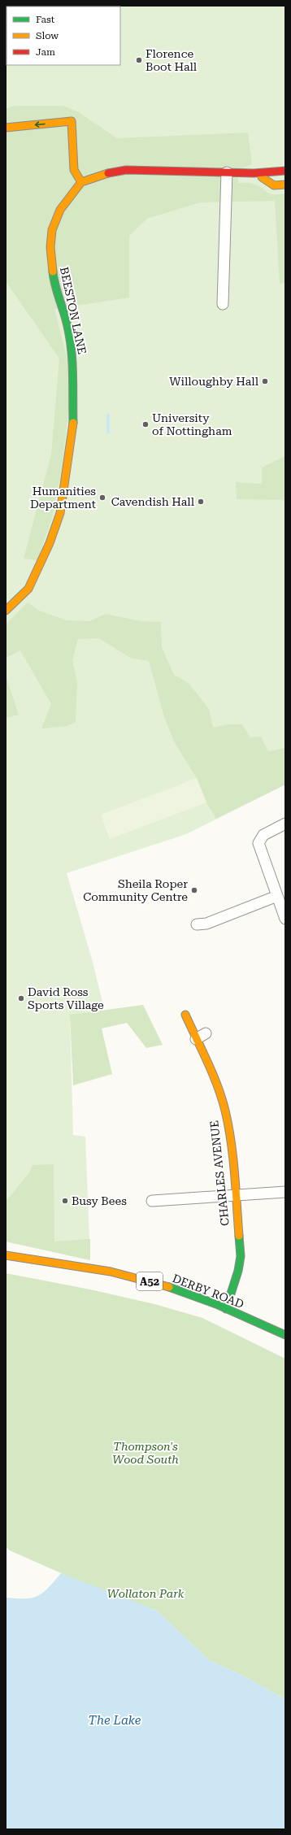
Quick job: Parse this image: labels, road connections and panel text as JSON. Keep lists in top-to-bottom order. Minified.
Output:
{"streets":{"main road":["BEESTON LANE","CHARLES AVENUE","A52","DERBY ROAD"]},"crossings":[["CHARLES AVENUE","DERBY ROAD"]],"water":["The Lake"],"parks":["Thompson's Wood South","Wollaton Park"],"places":["Florence Boot Hall","Willoughby Hall","University of Nottingham","Humanities Department","Cavendish Hall","Sheila Roper Community Centre","David Ross Sports Village","Busy Bees"],"legend":["Fast","Slow","Jam"]}
